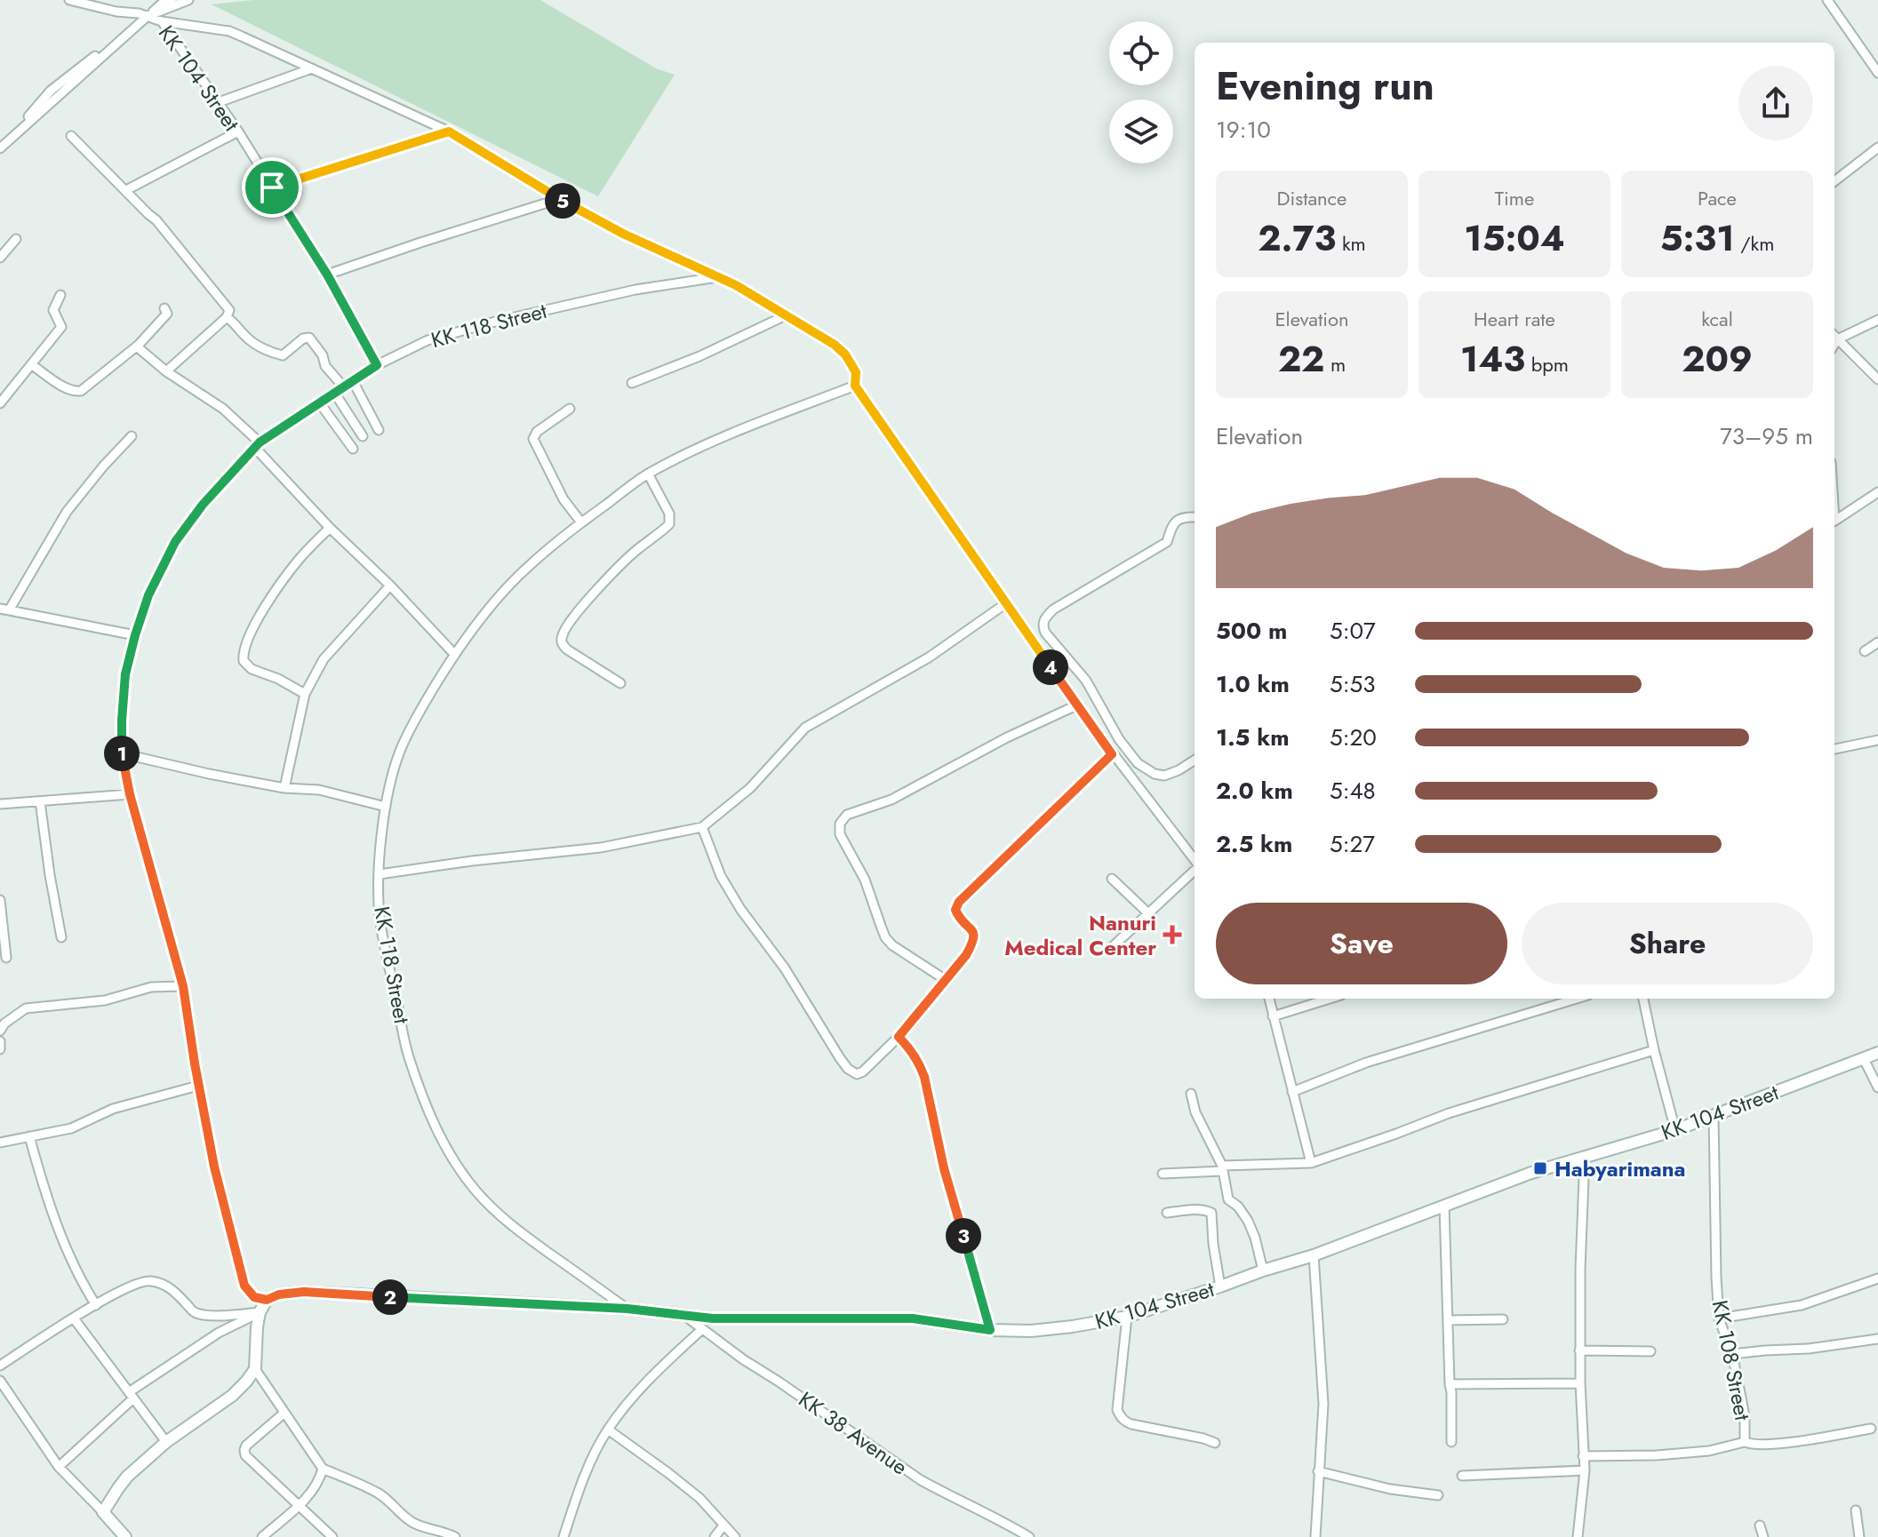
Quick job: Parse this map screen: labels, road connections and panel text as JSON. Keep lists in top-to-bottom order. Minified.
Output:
{"streets":{"street":["KK 104 Street","KK 118 Street","KK 108 Street","KK 38 Avenue"]},"crossings":[["KK 104 Street","KK 118 Street"],["KK 104 Street","KK 108 Street"],["KK 104 Street","KK 38 Avenue"]],"places":{"health":["Nanuri Medical Center"],"transit":["Habyarimana"]},"page":{"heading":["Evening run","19:10"],"stats":[["Distance","2.73 km"],["Time","15:04"],["Pace","5:31 /km"],["Elevation","22 m"],["Heart rate","143 bpm"],["kcal","209"]],"pins":["5","4","1","3","2"],"chart":["Elevation","73–95 m"],"list":[{"name":"500 m","note":"5:07"},{"name":"1.0 km","note":"5:53"},{"name":"1.5 km","note":"5:20"},{"name":"2.0 km","note":"5:48"},{"name":"2.5 km","note":"5:27"}],"buttons":["Save","Share"]}}
